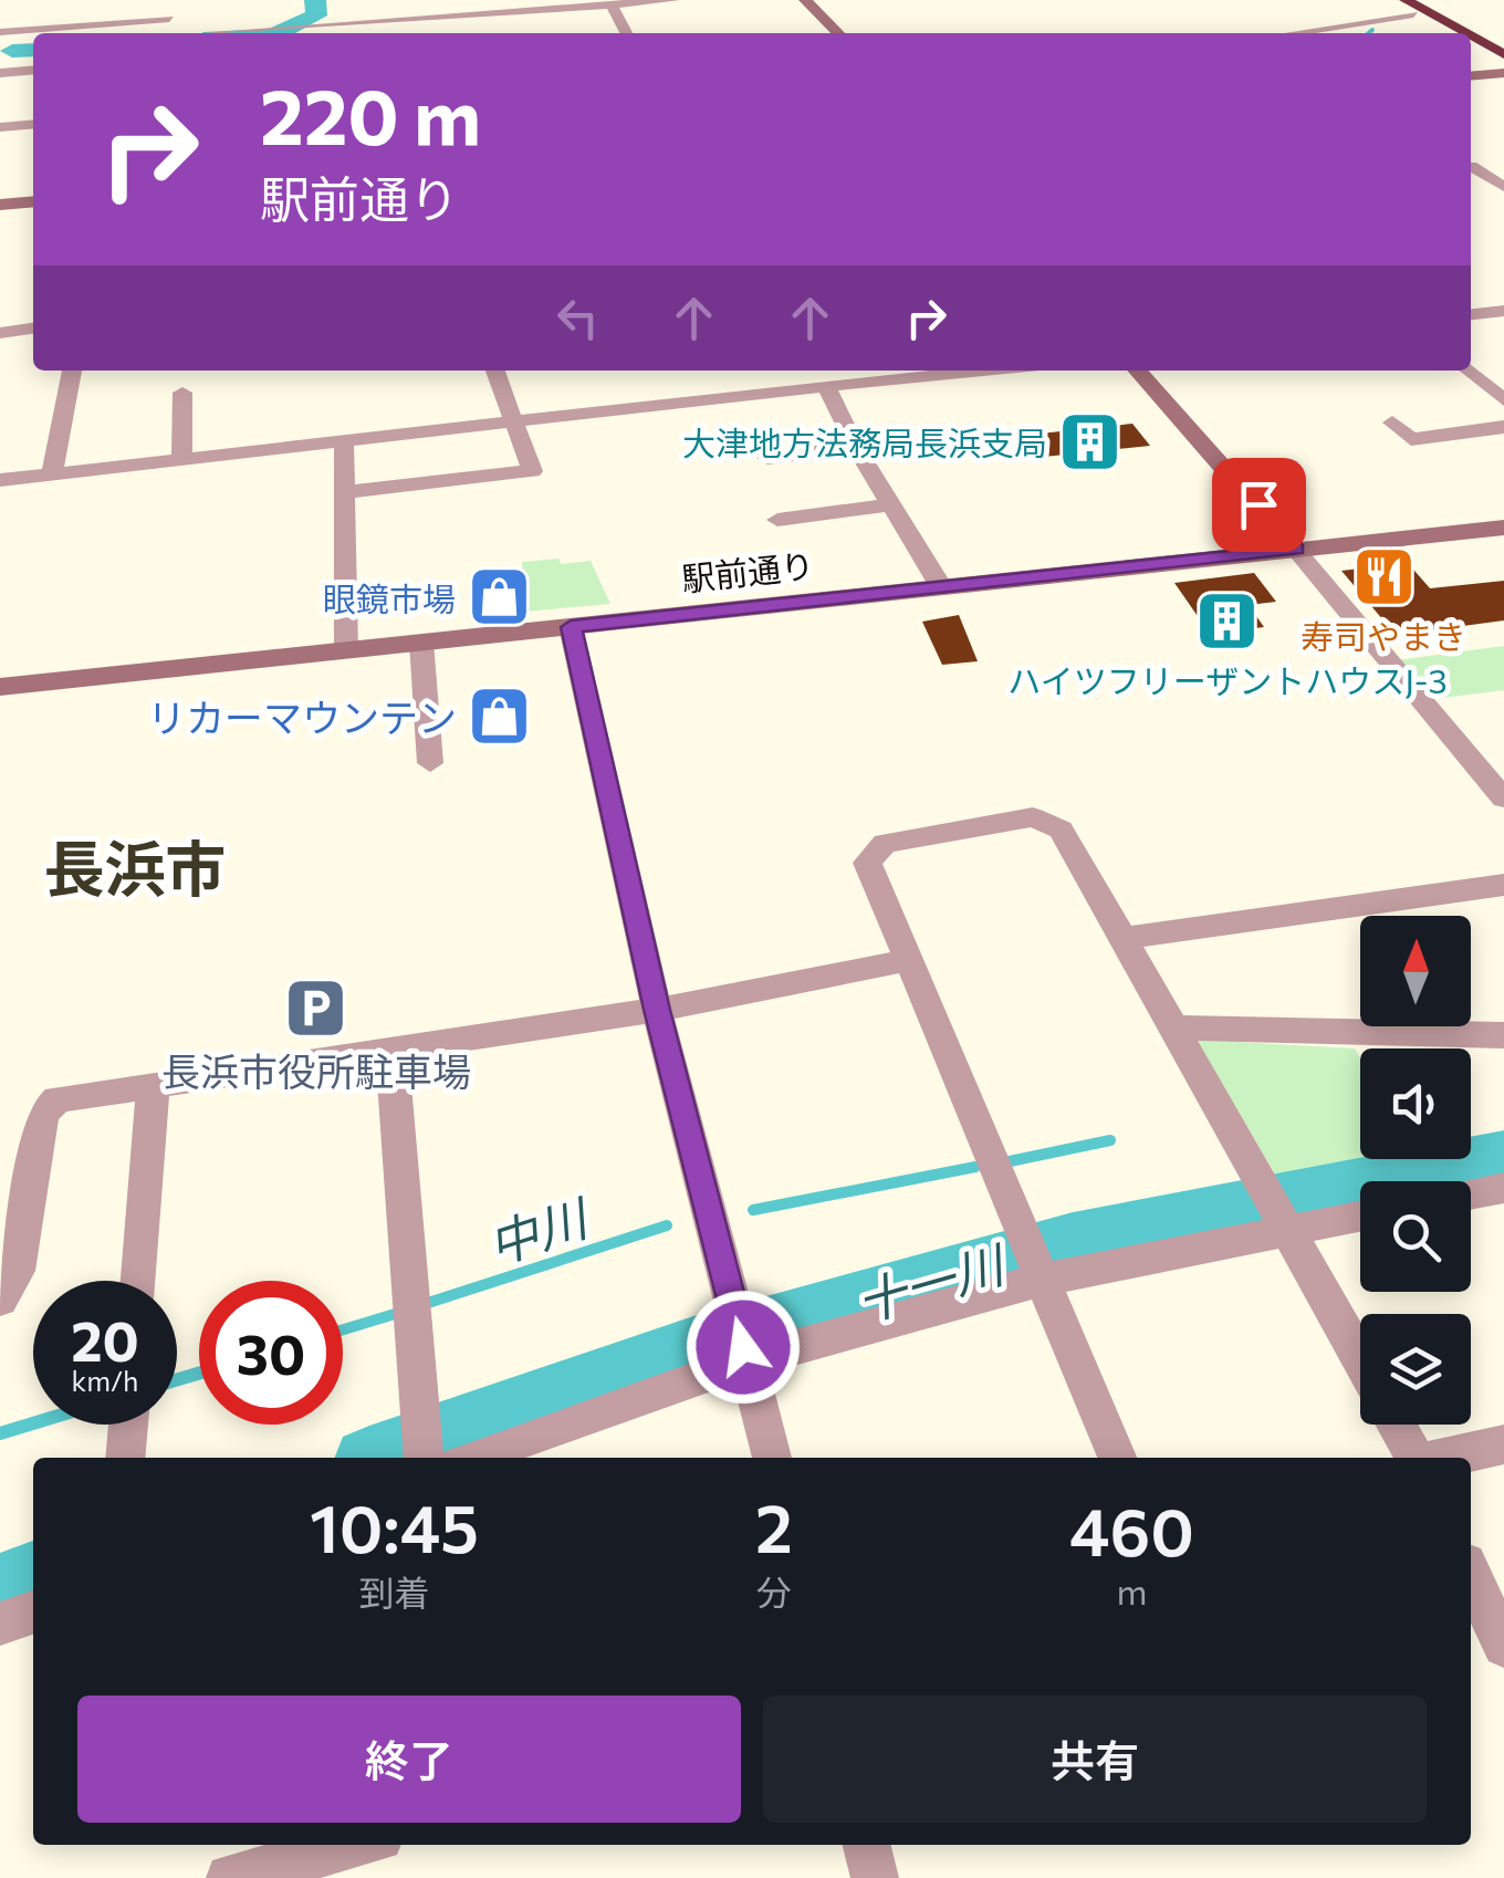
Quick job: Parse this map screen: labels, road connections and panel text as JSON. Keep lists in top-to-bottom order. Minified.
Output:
{"streets":{"main road":["駅前通り"]},"districts":["長浜市"],"water":["中川","十一川"],"places":{"building":["大津地方法務局長浜支局","ハイツフリーザントハウスJ-3"],"restaurant":["寿司やまき"],"shop":["眼鏡市場","リカーマウンテン"],"parking":["長浜市役所駐車場"]},"north":"top","page":{"turn":["220 m","駅前通り"],"speed":"20 km/h","limit":"30","eta":["10:45","到着","2","分","460","m"],"buttons":["終了","共有"]}}
